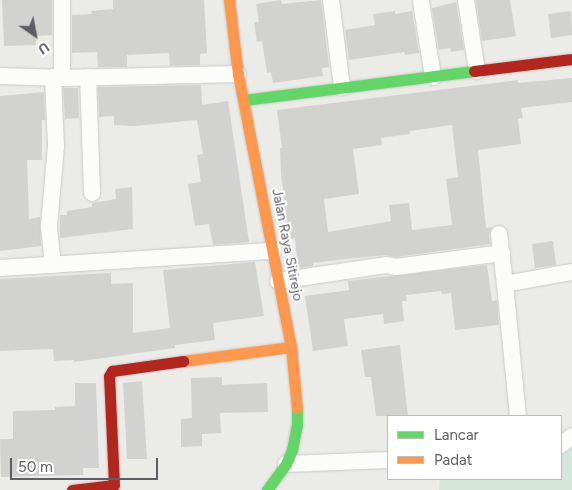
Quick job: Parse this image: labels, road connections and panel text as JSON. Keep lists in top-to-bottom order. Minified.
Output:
{"streets":{"street":["Jalan Raya Sitirejo"]},"legend":["Lancar","Padat"],"scale_bar":"50 m","north":"bottom right"}
